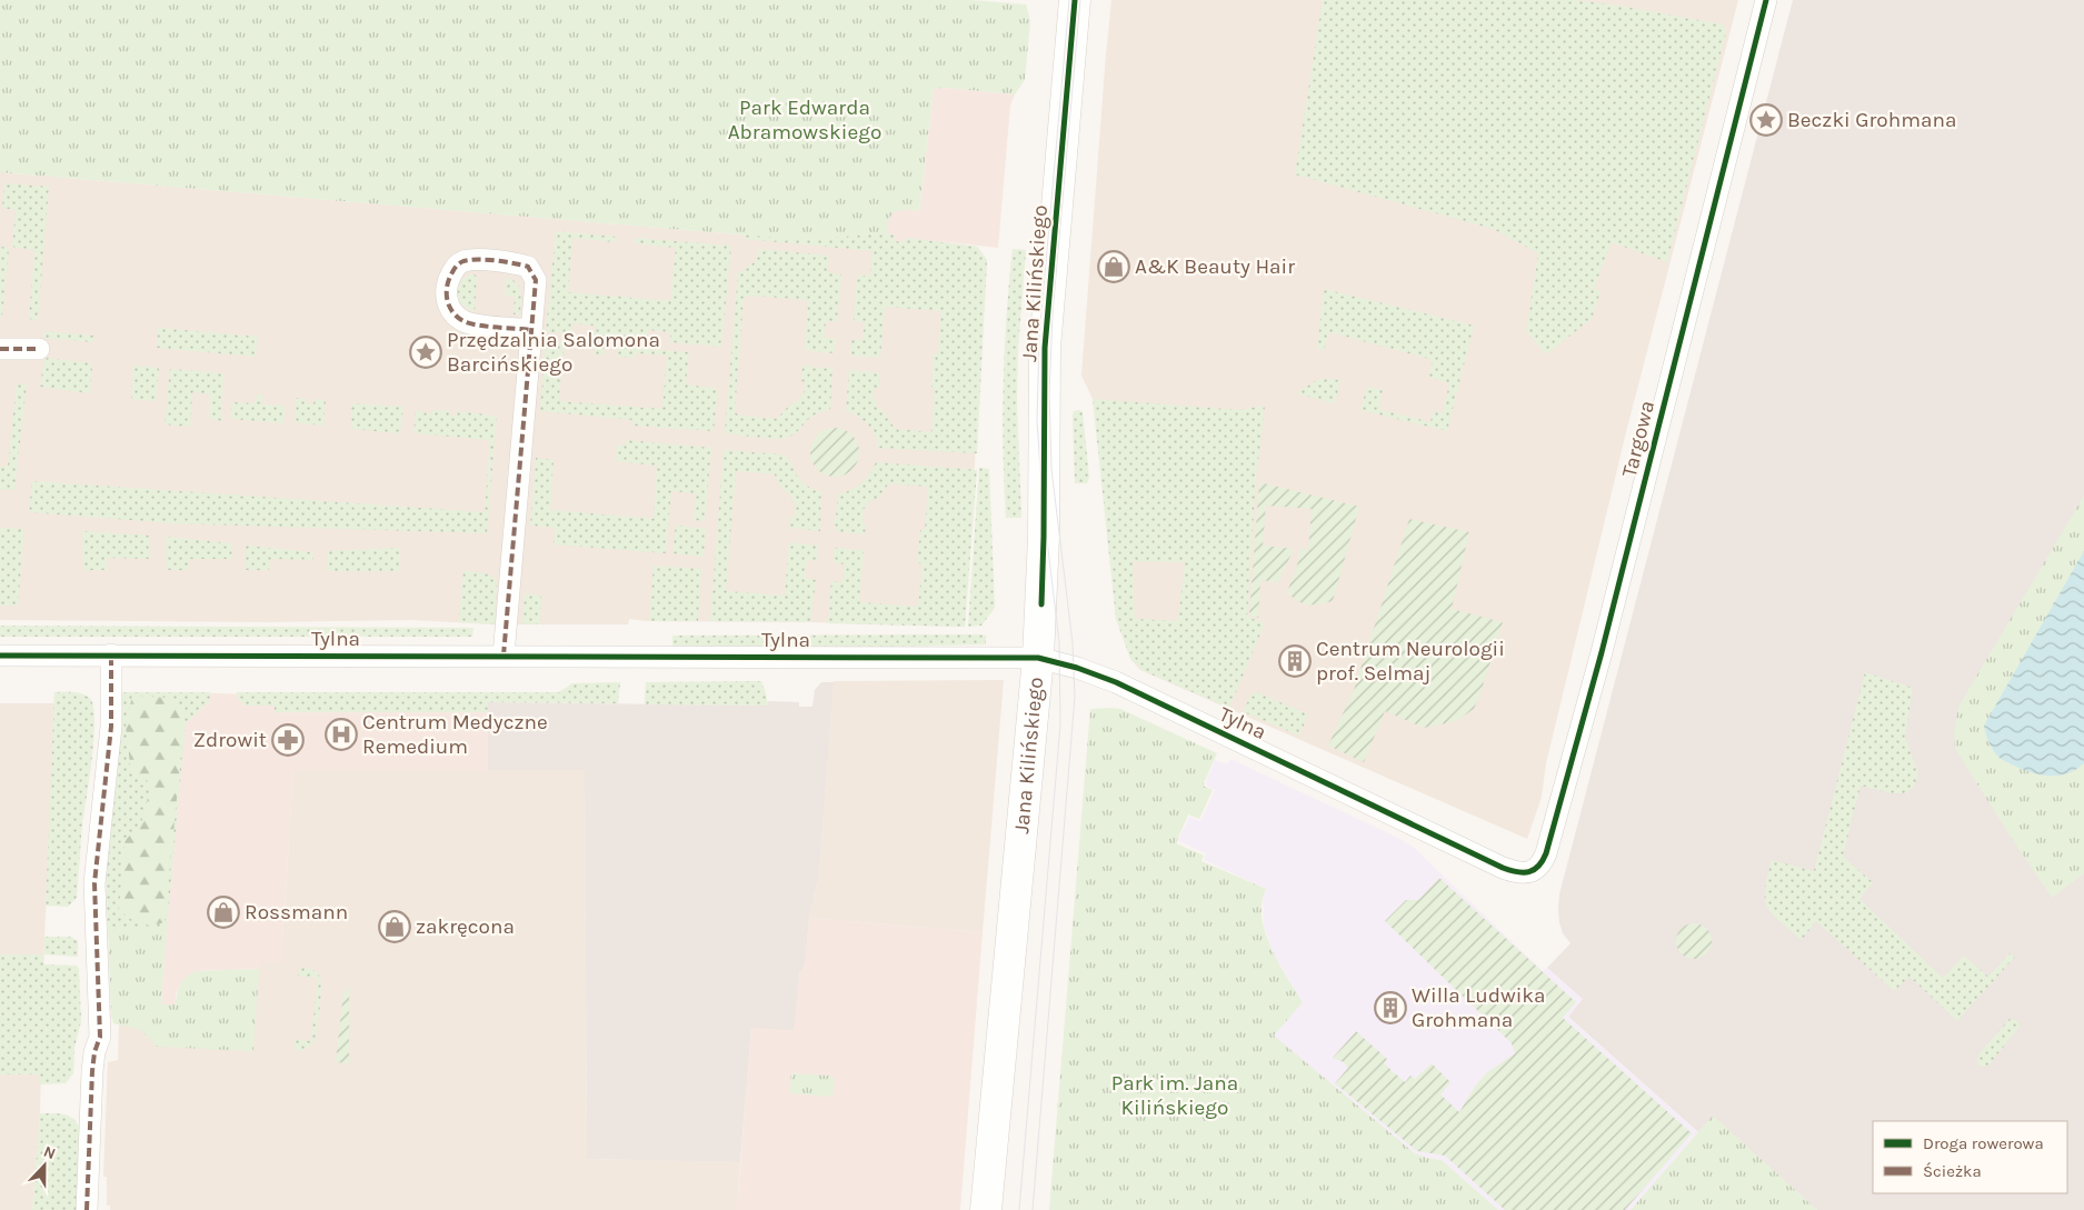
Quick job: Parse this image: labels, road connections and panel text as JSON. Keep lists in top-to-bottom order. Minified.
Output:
{"streets":{"street":["Jana Kilińskiego","Targowa","Tylna"]},"crossings":[["Jana Kilińskiego","Tylna"],["Targowa","Tylna"]],"parks":["Park Edwarda Abramowskiego","Park im. Jana Kilińskiego"],"places":{"place":["Beczki Grohmana","Przędzalnia Salomona Barcińskiego"],"shop":["A&K Beauty Hair","Rossmann","zakręcona"],"building":["Centrum Neurologii prof. Selmaj","Willa Ludwika Grohmana"],"hospital":["Centrum Medyczne Remedium"],"pharmacy":["Zdrowit"]},"legend":["Droga rowerowa","Ścieżka"],"north":"top"}
